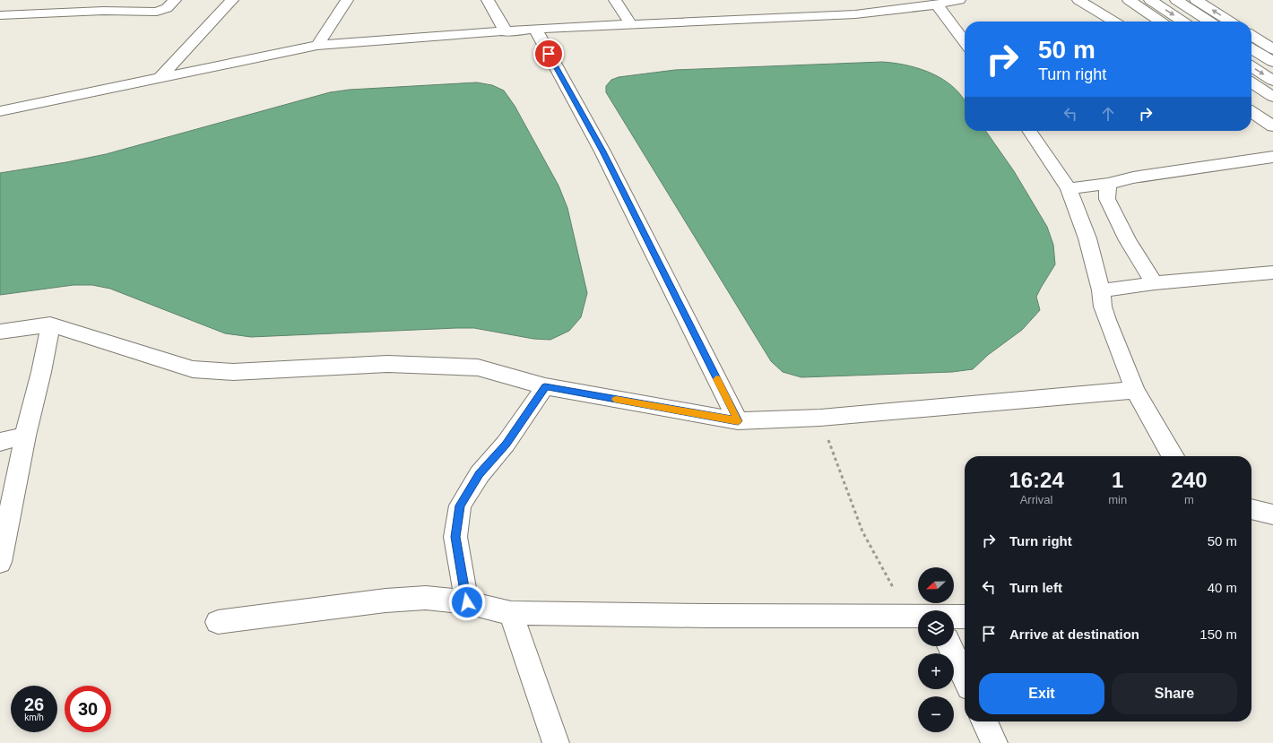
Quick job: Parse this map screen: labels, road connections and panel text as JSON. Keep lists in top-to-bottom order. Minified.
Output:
{"north":"left","page":{"turn":["50 m","Turn right"],"eta":["16:24","Arrival","1","min","240","m"],"list":[{"name":"Turn right","value":"50 m"},{"name":"Turn left","value":"40 m"},{"name":"Arrive at destination","value":"150 m"}],"map_buttons":["+","−"],"buttons":["Exit","Share"],"speed":"26 km/h","limit":"30"}}
